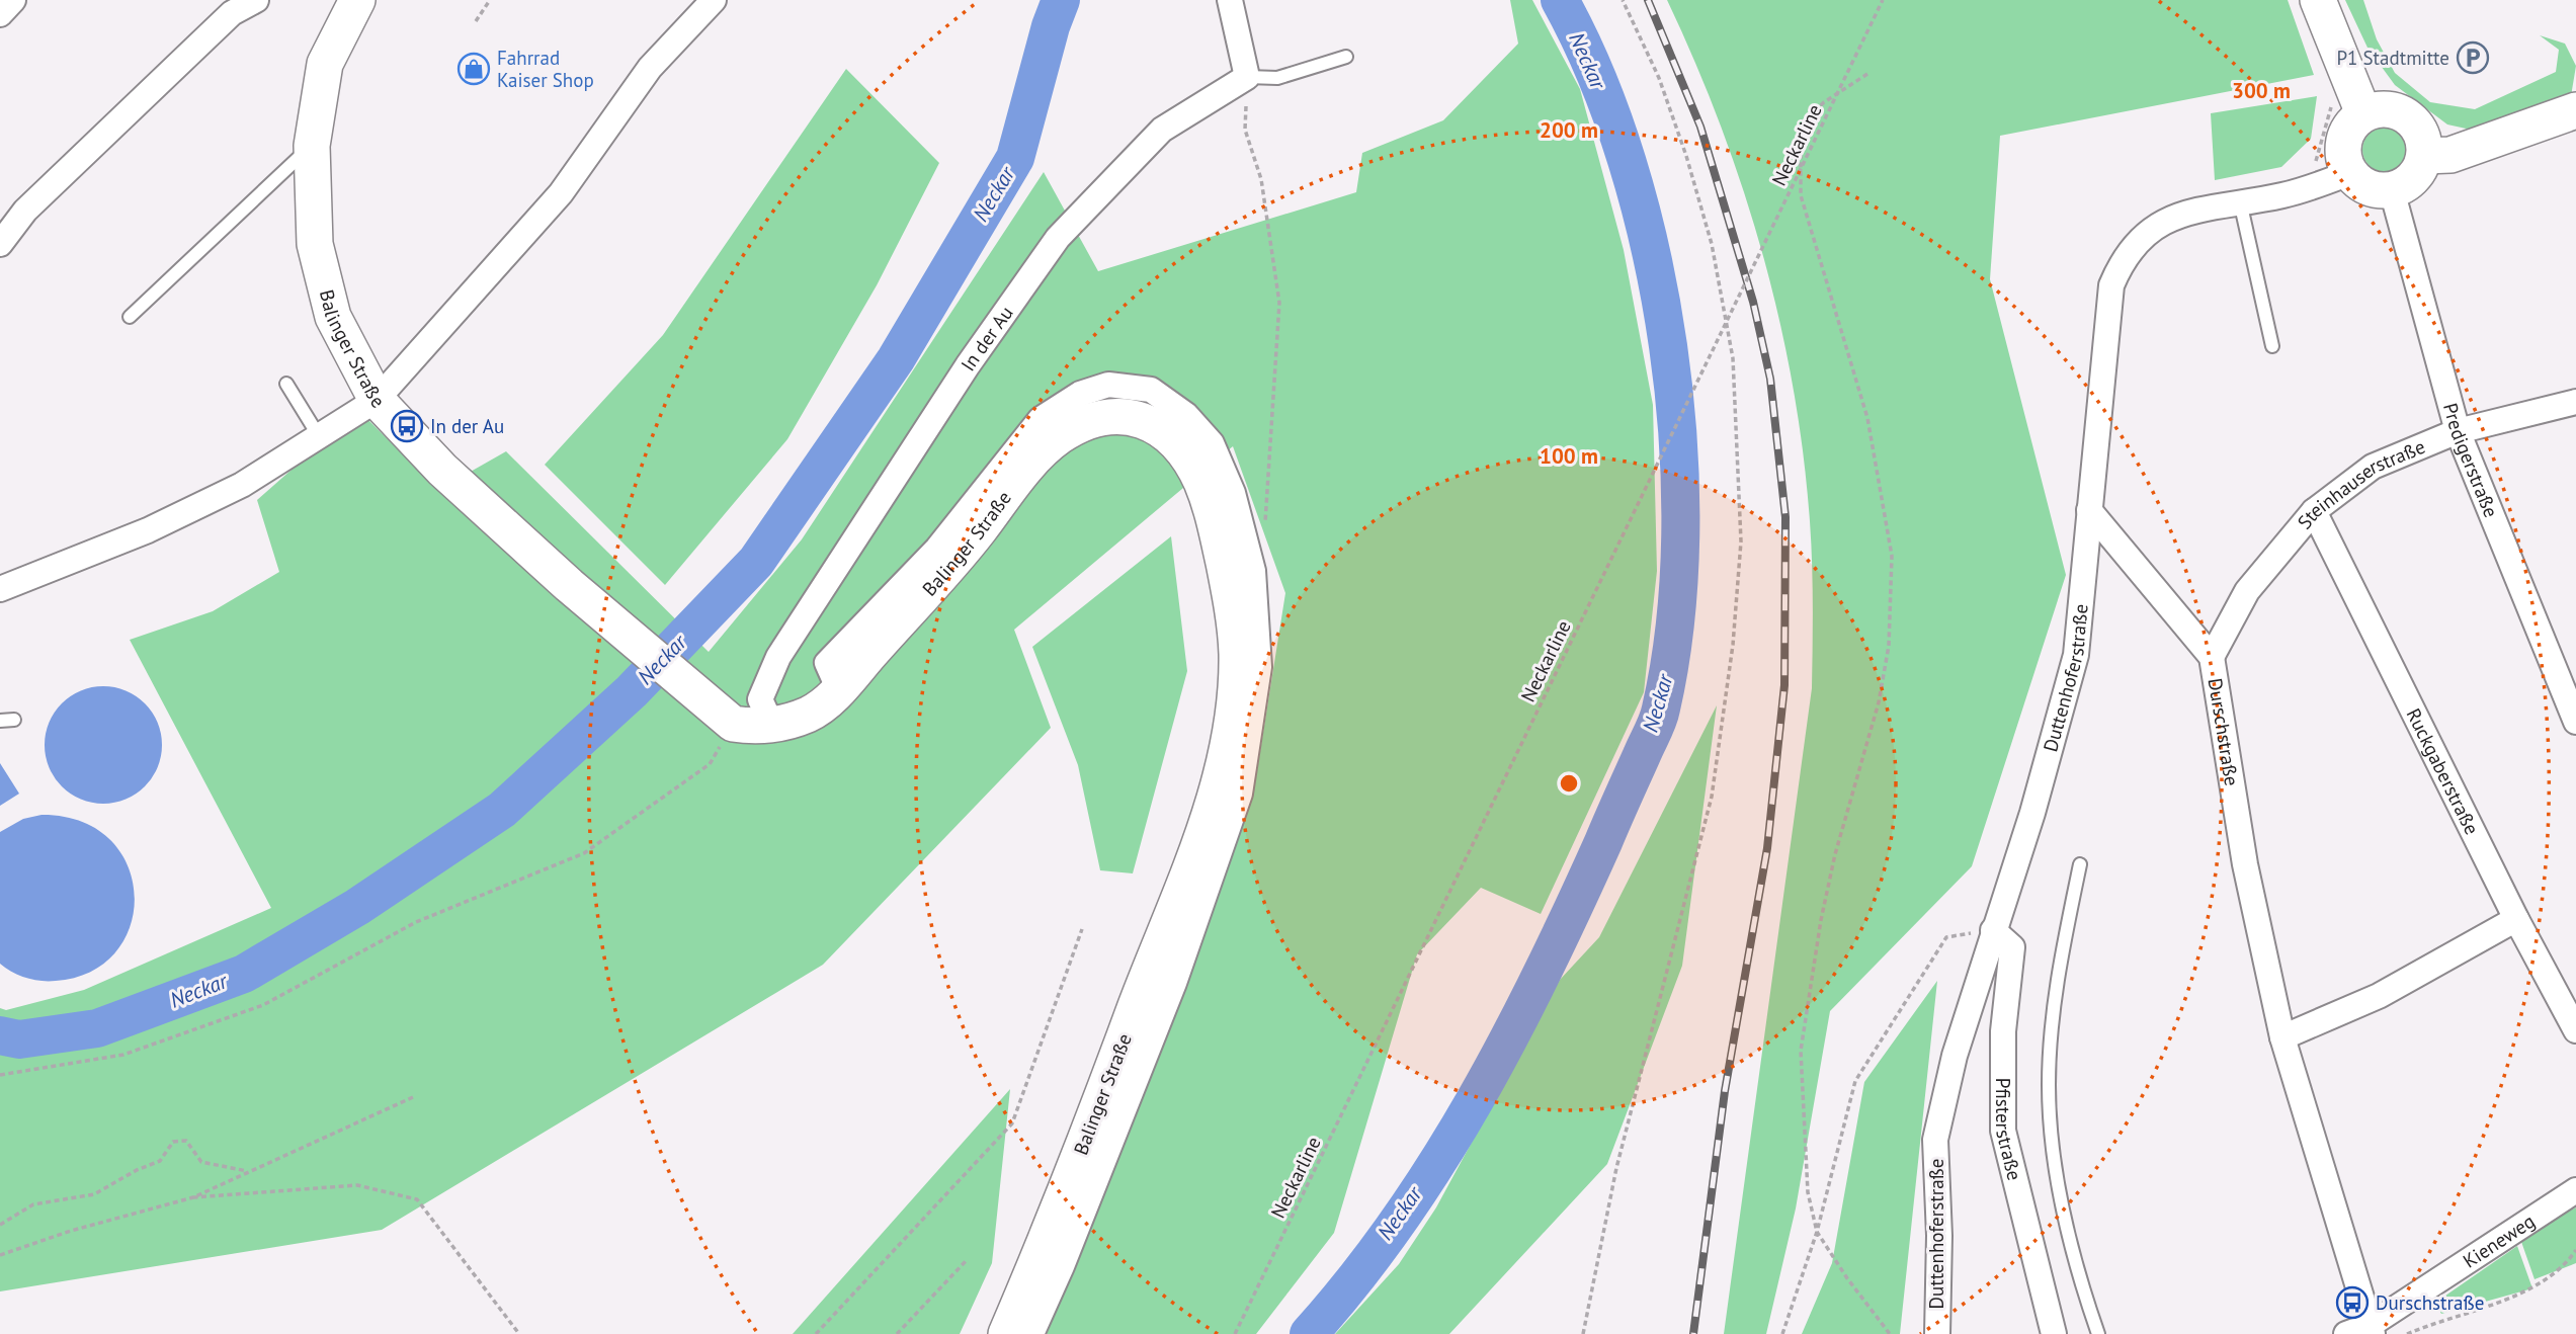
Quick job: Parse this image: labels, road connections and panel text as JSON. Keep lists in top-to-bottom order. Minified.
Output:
{"streets":{"main road":["Balinger Straße"],"street":["In der Au","Predigerstraße","Steinhauserstraße","Duttenhoferstraße","Durschstraße","Ruckgaberstraße","Pfisterstraße","Kieneweg"],"path":["Neckarline"]},"crossings":[["In der Au","Balinger Straße"],["Predigerstraße","Steinhauserstraße"],["Predigerstraße","Duttenhoferstraße"],["Steinhauserstraße","Durschstraße"],["Steinhauserstraße","Ruckgaberstraße"],["Duttenhoferstraße","Durschstraße"],["Duttenhoferstraße","Pfisterstraße"],["Durschstraße","Kieneweg"]],"water":["Neckar"],"places":{"parking":["P1 Stadtmitte"],"shop":["Fahrrad Kaiser Shop"],"bus stop":["In der Au","Durschstraße"]},"rings":["300 m","200 m","100 m"]}
